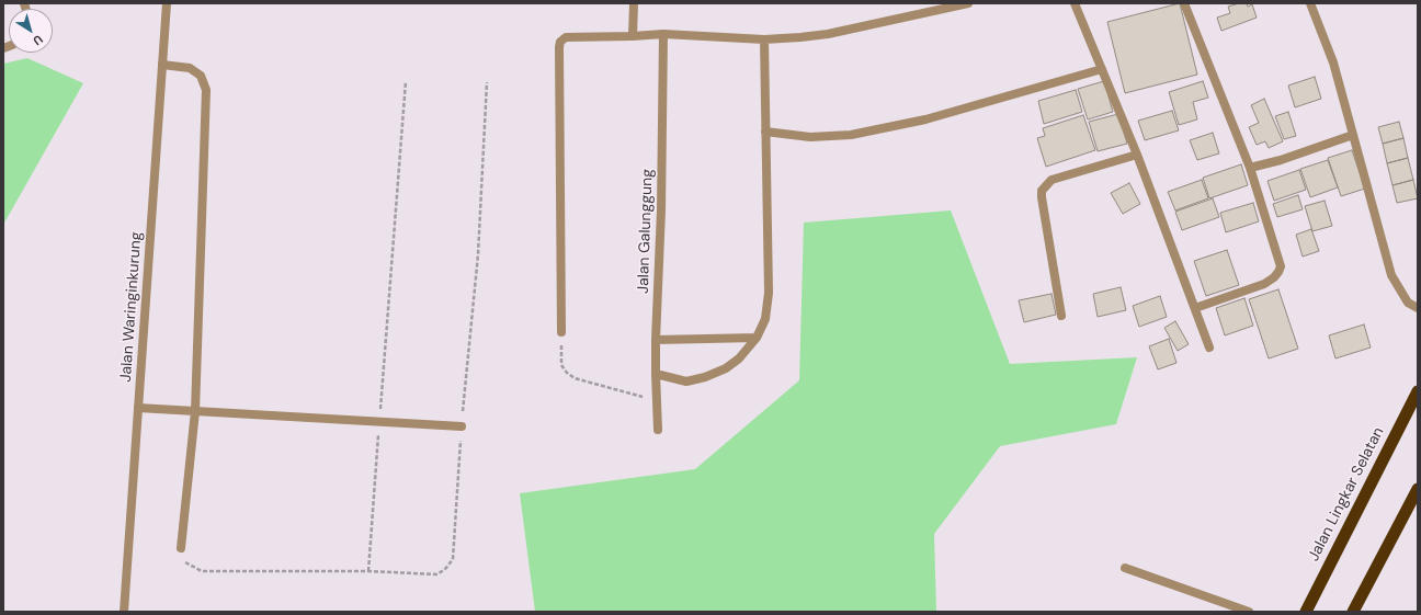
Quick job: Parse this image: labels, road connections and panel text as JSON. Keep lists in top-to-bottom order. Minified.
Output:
{"streets":{"highway":["Jalan Lingkar Selatan"],"street":["Jalan Galunggung","Jalan Waringinkurung"]},"north":"bottom right"}
